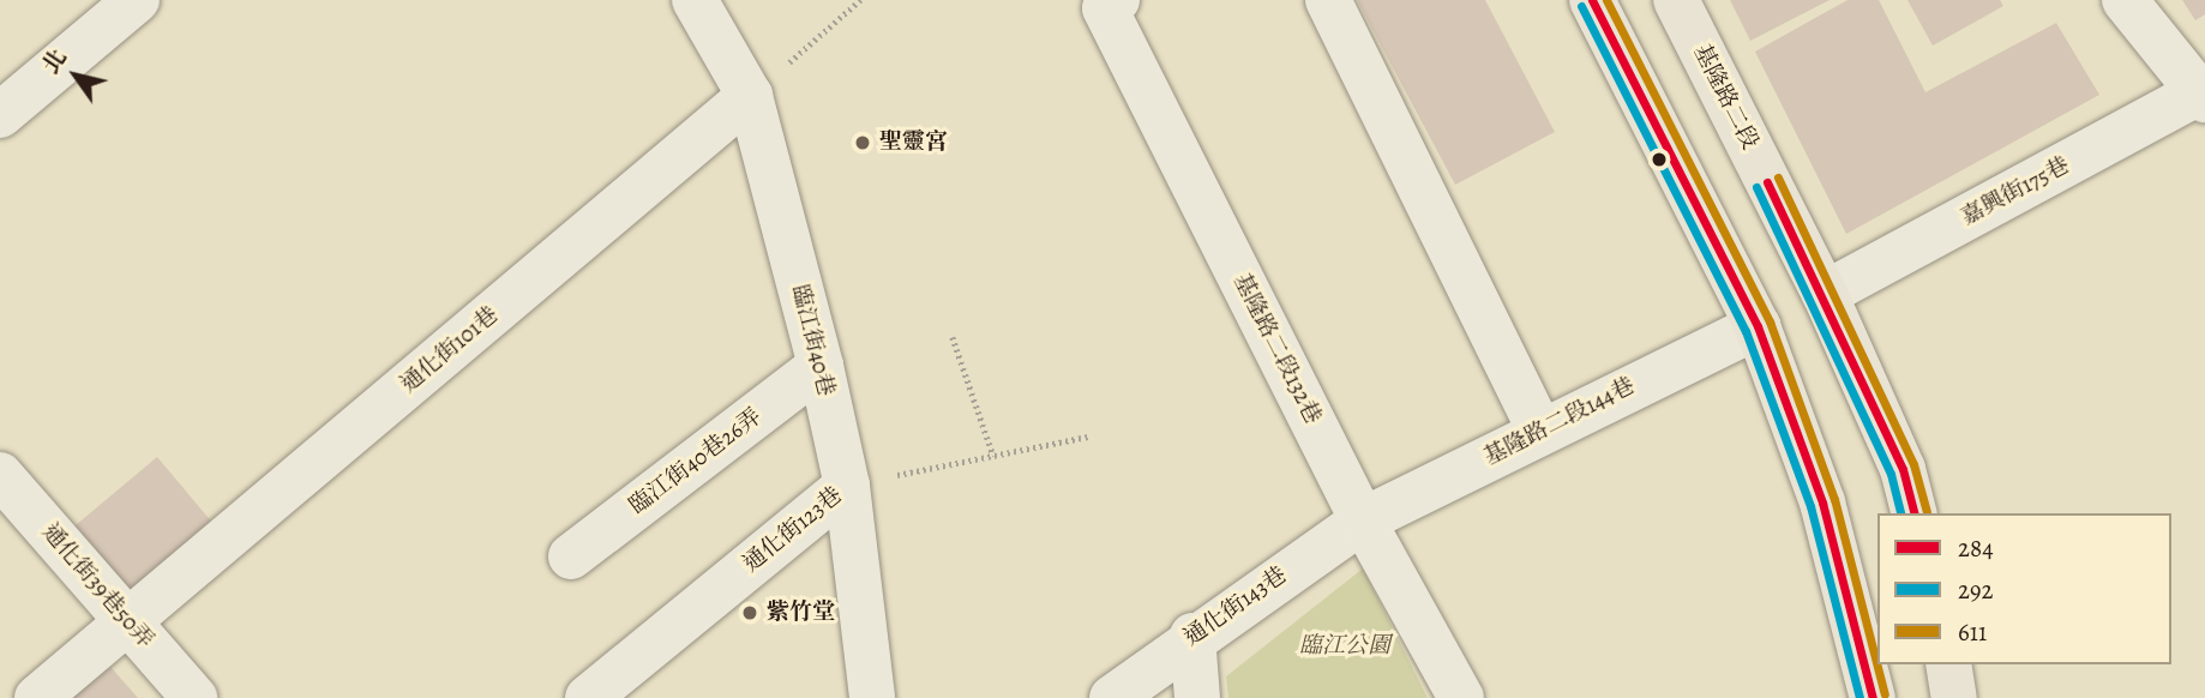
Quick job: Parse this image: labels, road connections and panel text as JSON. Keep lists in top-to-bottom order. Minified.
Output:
{"streets":{"main road":["基隆路二段"],"street":["嘉興街175巷","臨江街40巷","基隆路二段132巷","通化街101巷","基隆路二段144巷","臨江街40巷26弄","通化街123巷","通化街39巷50弄","通化街143巷"]},"crossings":[["基隆路二段","嘉興街175巷"],["臨江街40巷","通化街101巷"],["臨江街40巷","臨江街40巷26弄"],["臨江街40巷","通化街123巷"],["基隆路二段132巷","基隆路二段144巷"],["基隆路二段132巷","通化街143巷"],["通化街101巷","通化街39巷50弄"],["基隆路二段144巷","通化街143巷"]],"parks":["臨江公園"],"places":["聖靈宮","紫竹堂"],"lines":["transit line 284","transit line 611","transit line 292"],"legend":["284","292","611"],"north":"top left"}
